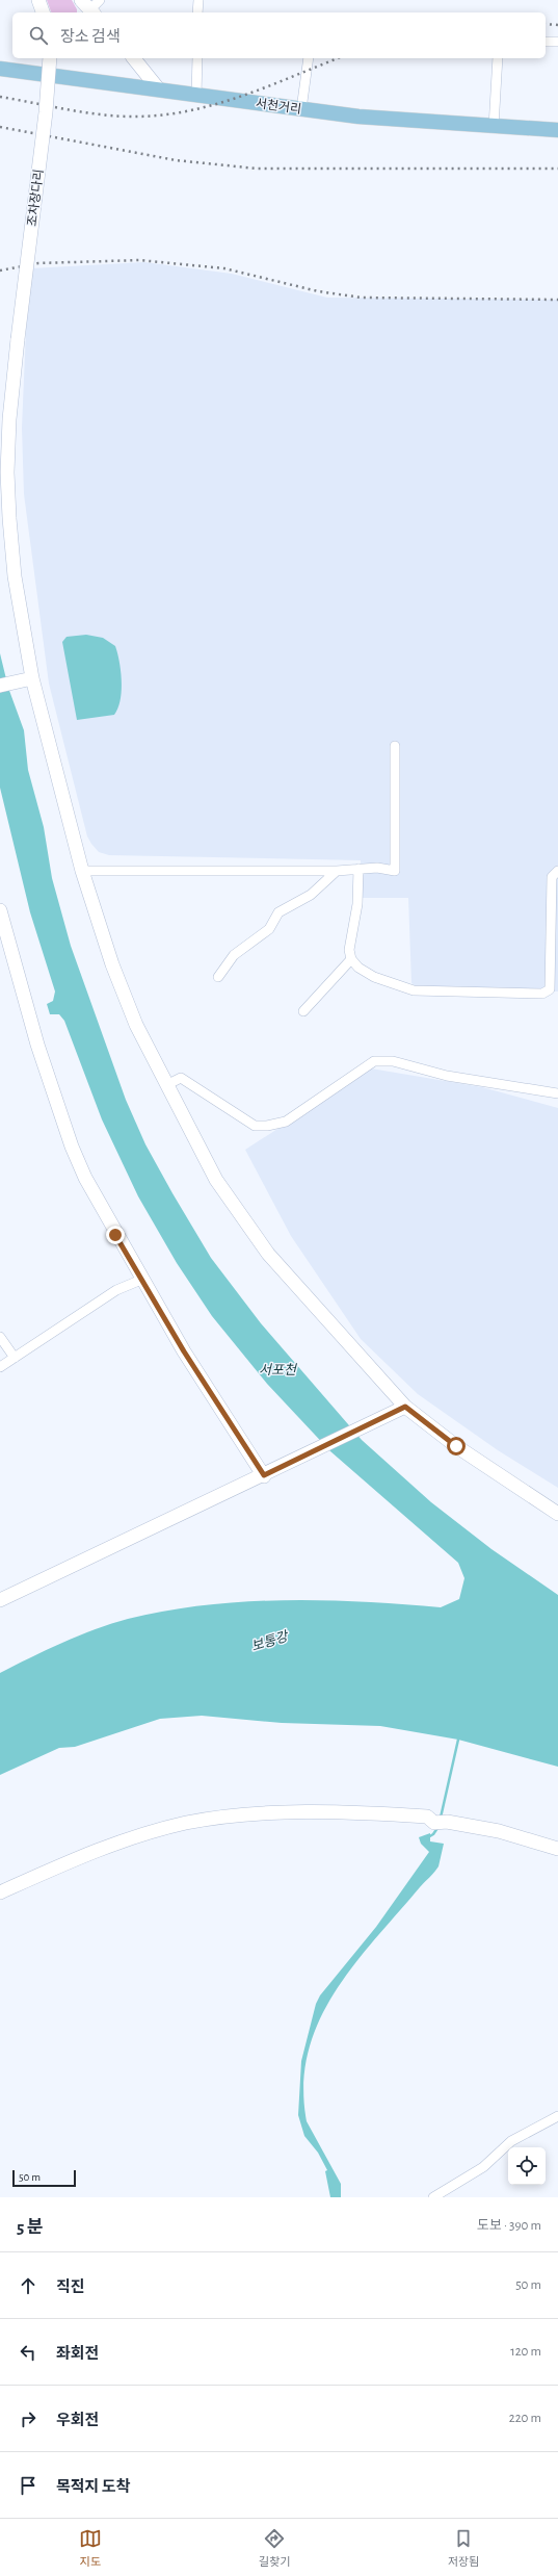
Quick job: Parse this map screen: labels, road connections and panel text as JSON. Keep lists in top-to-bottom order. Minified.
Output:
{"streets":{"main road":["서천거리","조차장다리"]},"water":["서포천","보통강"],"scale_bar":"50 m","page":{"search":"장소 검색","scale":"50 m","heading":["5 분","도보 · 390 m"],"list":[["직진","50 m"],["좌회전","120 m"],["우회전","220 m"],"목적지 도착"],"nav":["지도","길찾기","저장됨"]}}
